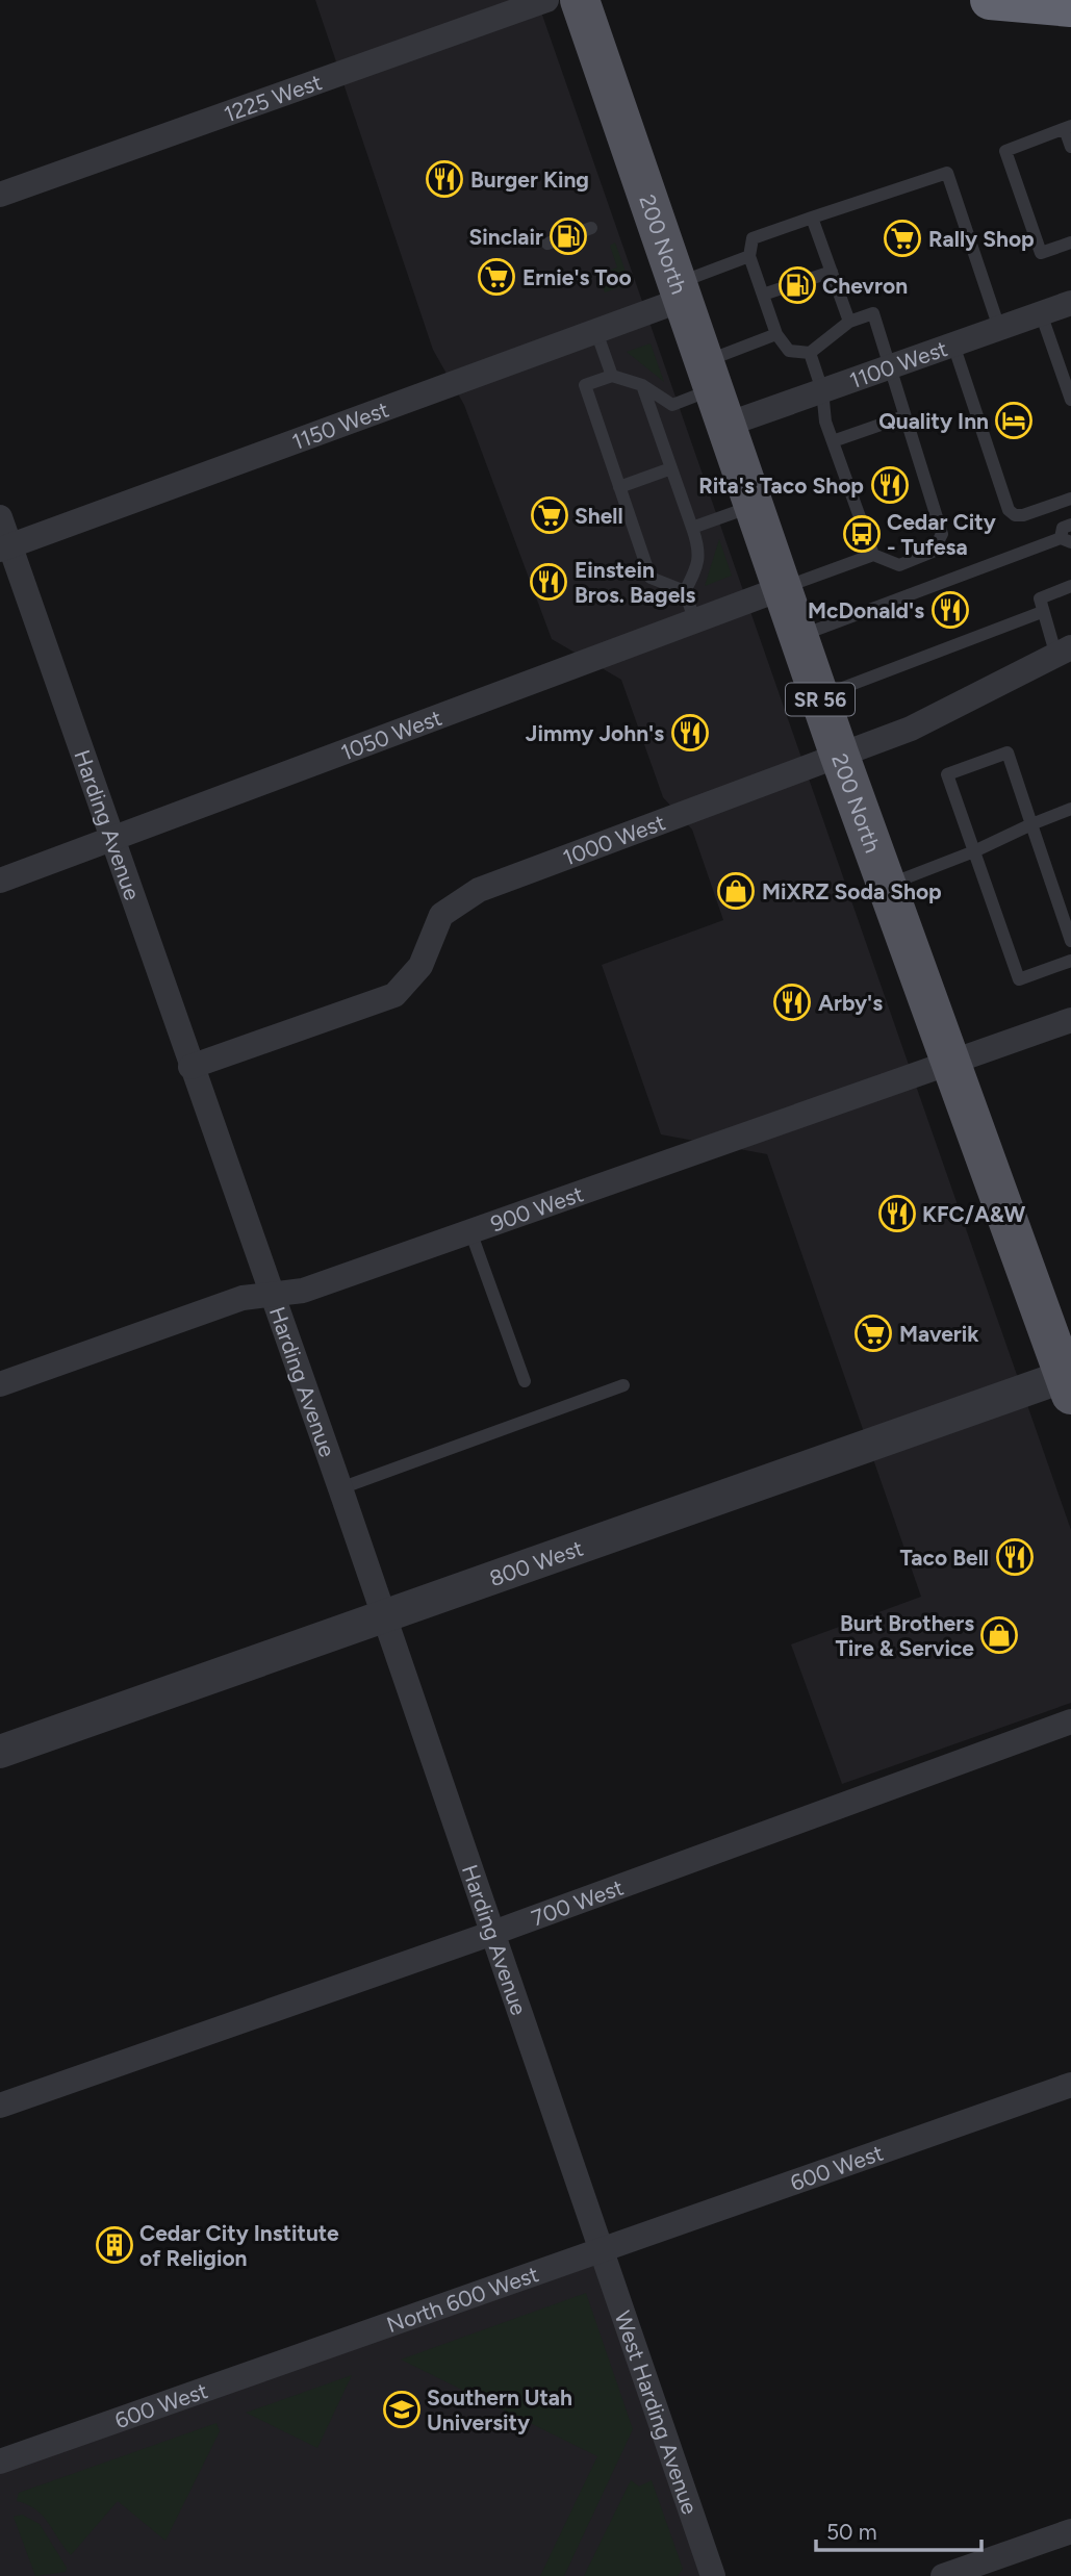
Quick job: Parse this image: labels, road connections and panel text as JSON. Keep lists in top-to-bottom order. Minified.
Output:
{"streets":{"main road":["200 North","SR 56"],"street":["1225 West","1100 West","1150 West","1050 West","Harding Avenue","1000 West","900 West","800 West","700 West","600 West","North 600 West","West Harding Avenue"]},"crossings":[["200 North","1100 West"],["200 North","1150 West"],["200 North","1050 West"],["200 North","1000 West"],["200 North","900 West"],["200 North","800 West"],["1150 West","Harding Avenue"],["1050 West","Harding Avenue"],["Harding Avenue","1000 West"],["Harding Avenue","900 West"],["Harding Avenue","800 West"],["Harding Avenue","700 West"],["Harding Avenue","600 West"],["Harding Avenue","North 600 West"],["Harding Avenue","West Harding Avenue"],["600 West","North 600 West"],["600 West","West Harding Avenue"],["North 600 West","West Harding Avenue"]],"places":{"restaurant":["Burger King","Rita's Taco Shop","Einstein Bros. Bagels","McDonald's","Jimmy John's","Arby's","KFC/A&W","Taco Bell"],"fuel station":["Sinclair","Chevron"],"supermarket":["Rally Shop","Ernie's Too","Shell","Maverik"],"hotel":["Quality Inn"],"bus stop":["Cedar City - Tufesa"],"shop":["MiXRZ Soda Shop","Burt Brothers Tire & Service"],"building":["Cedar City Institute of Religion"],"school or university":["Southern Utah University"]},"scale_bar":"50 m"}
